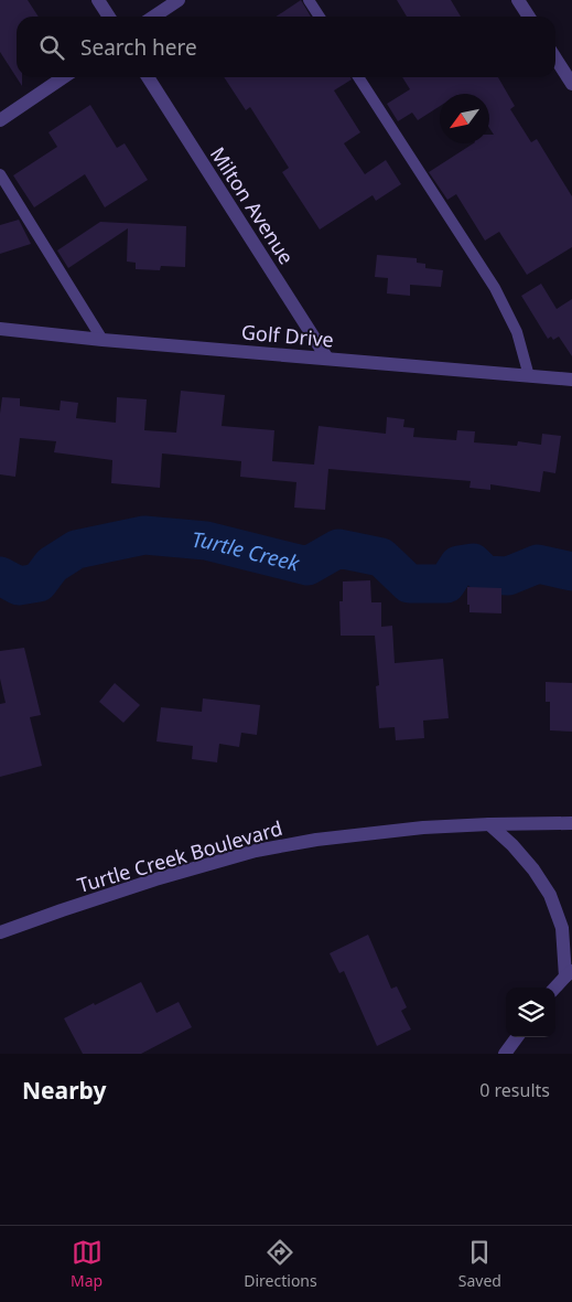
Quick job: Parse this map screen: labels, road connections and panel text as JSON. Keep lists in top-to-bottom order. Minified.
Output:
{"streets":{"street":["Milton Avenue","Golf Drive","Turtle Creek Boulevard"]},"crossings":[["Milton Avenue","Golf Drive"]],"water":["Turtle Creek"],"north":"bottom left","page":{"search":"Search here","heading":["Nearby","0 results"],"nav":["Map","Directions","Saved"]}}
